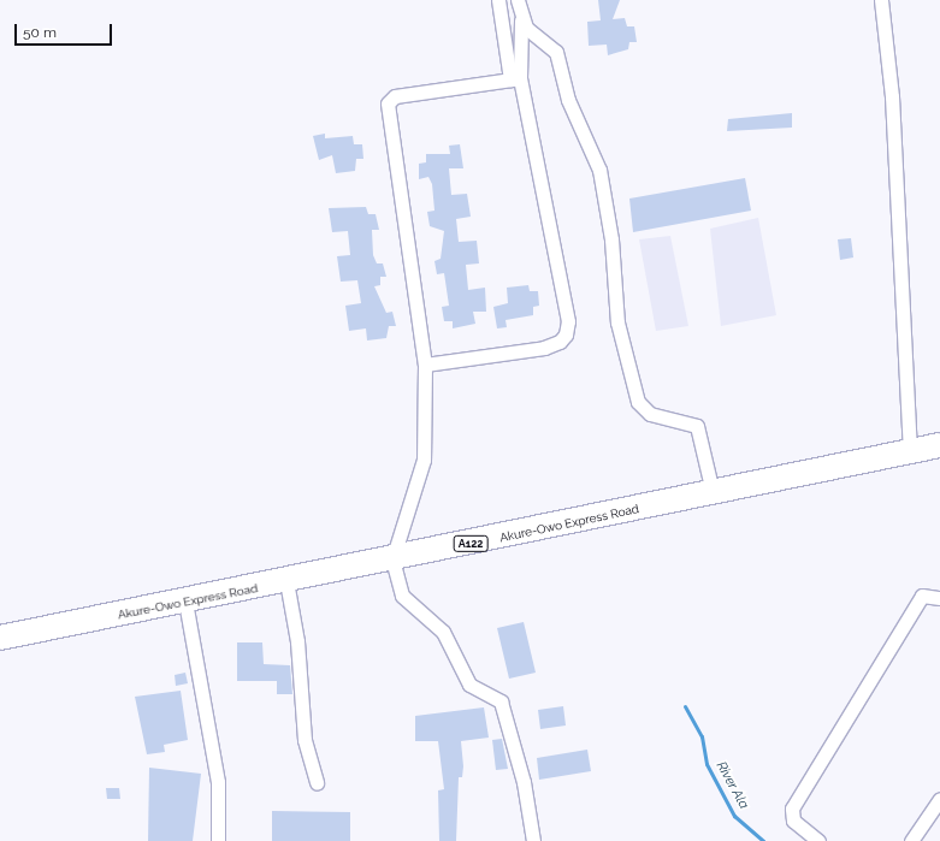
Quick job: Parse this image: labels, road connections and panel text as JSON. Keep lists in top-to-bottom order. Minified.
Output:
{"streets":{"highway":["Akure-Owo Express Road","A122"]},"water":["River Ala"],"scale_bar":"50 m"}
